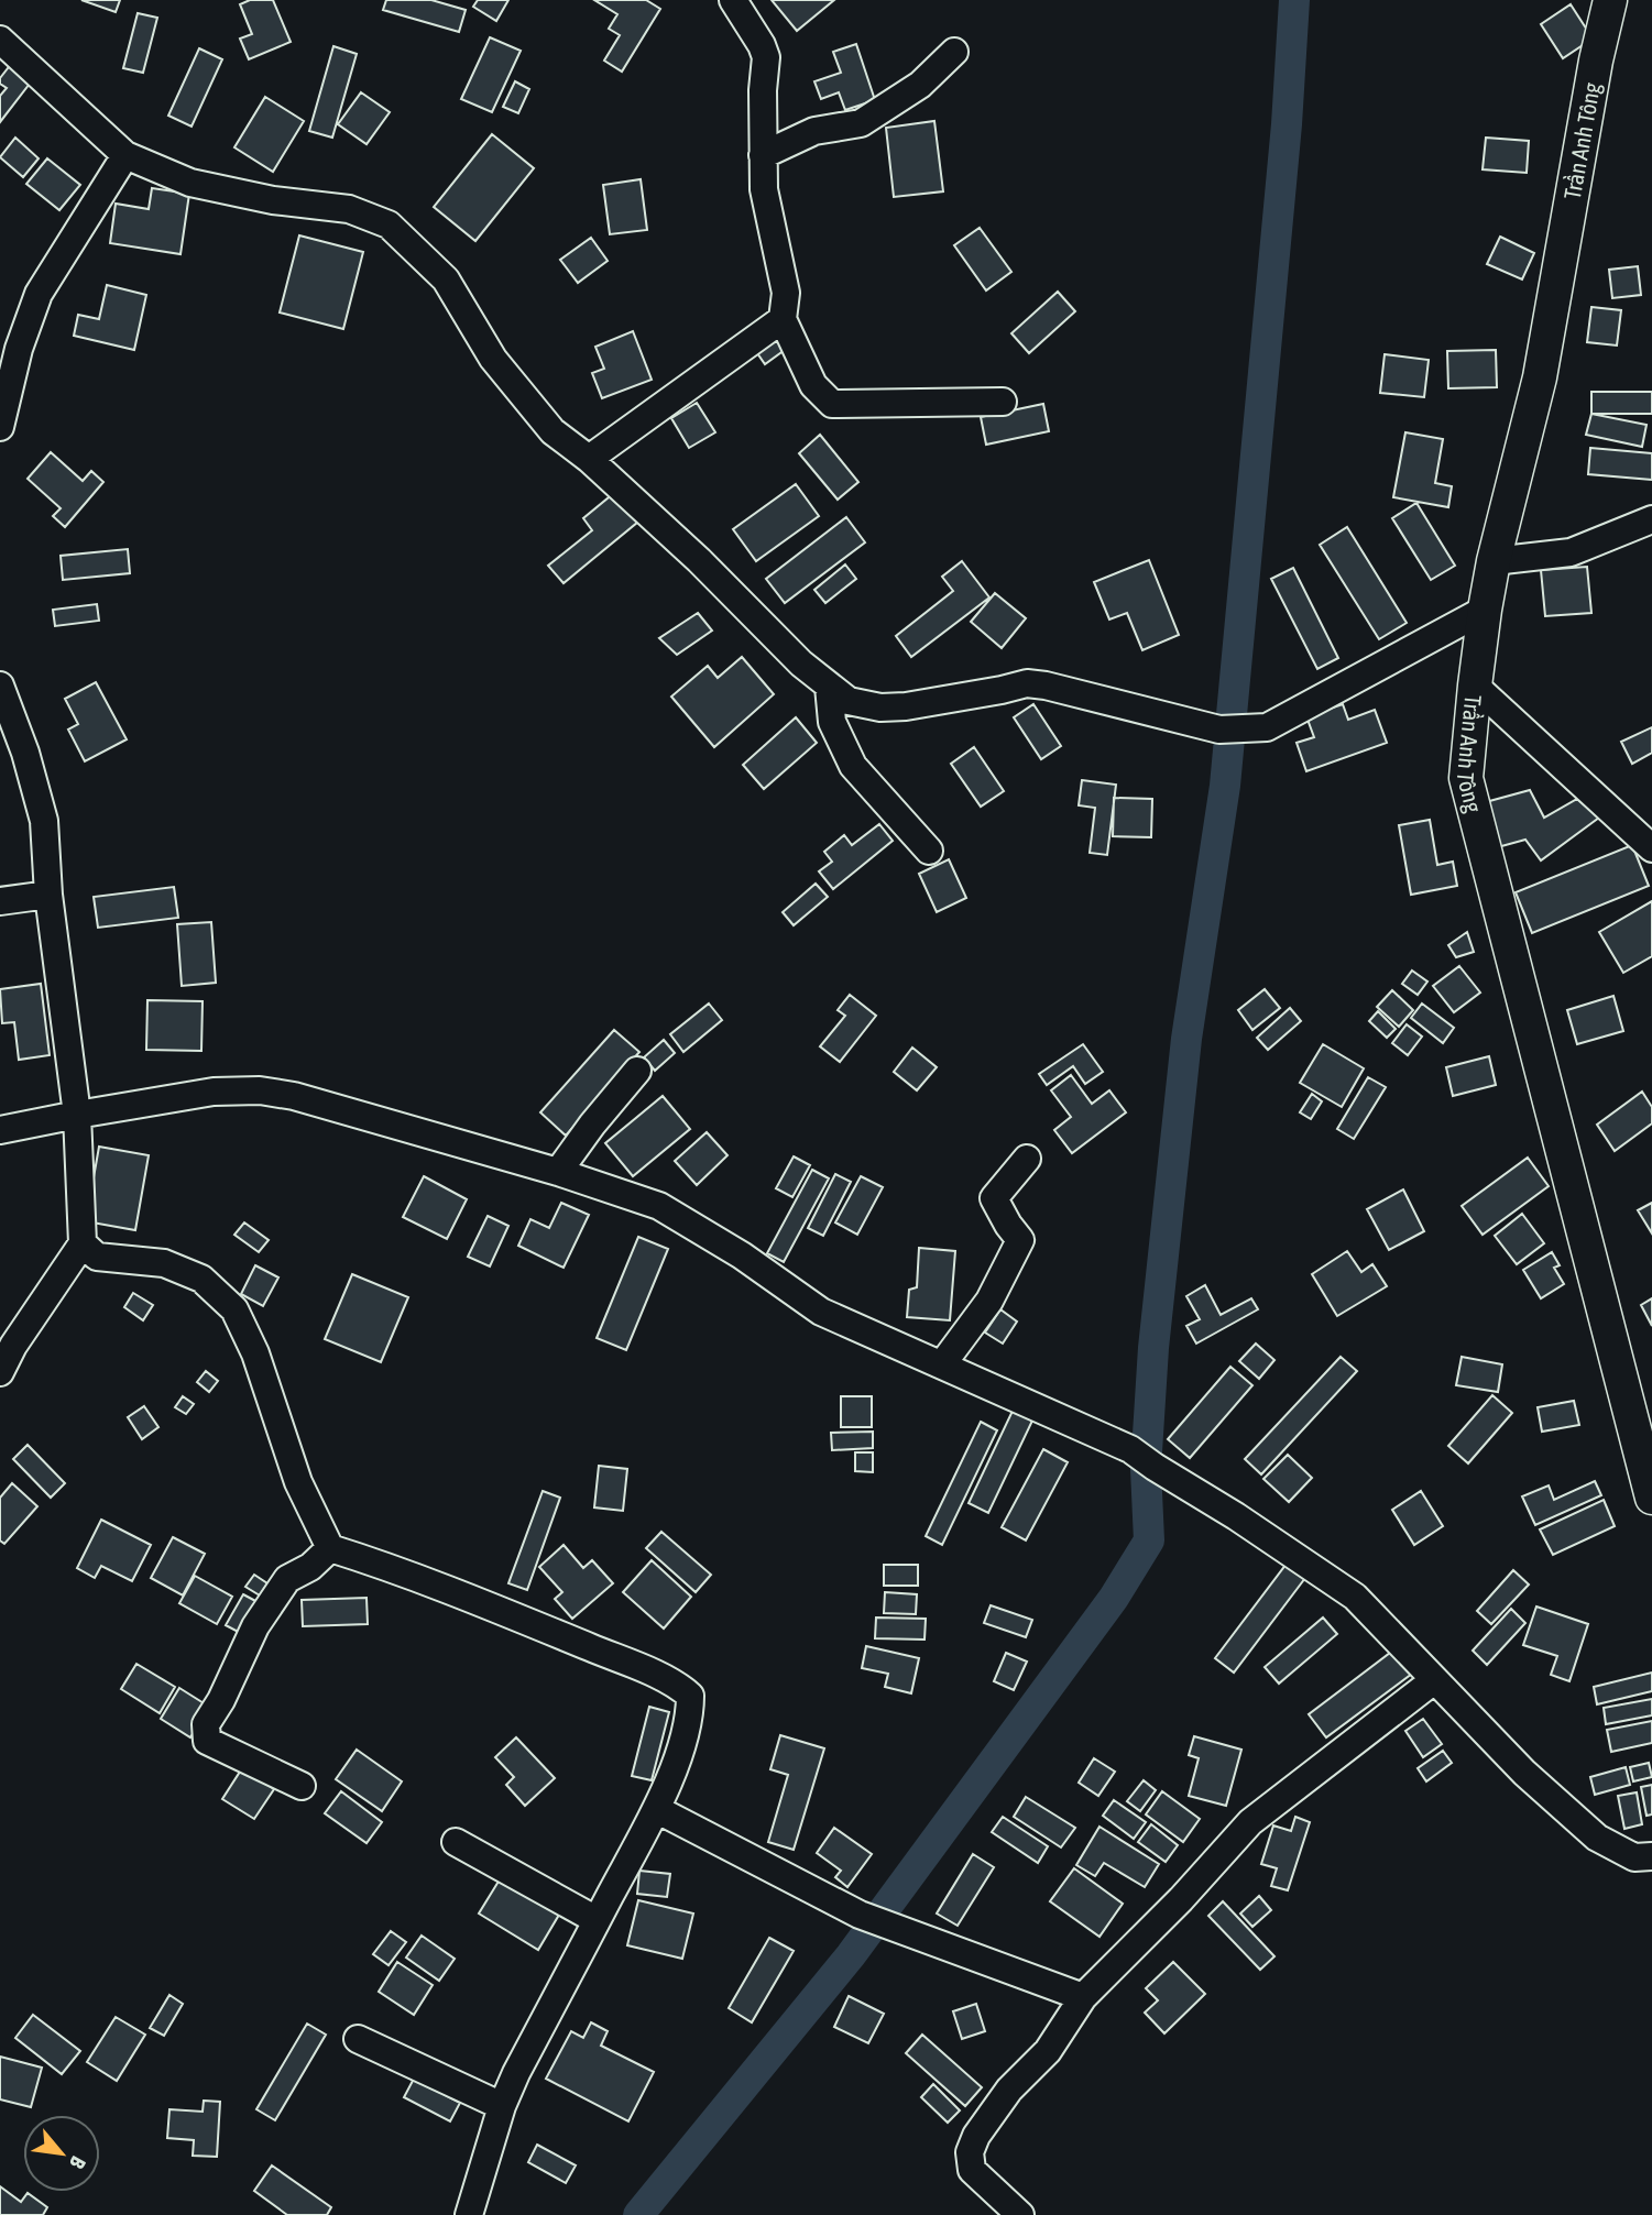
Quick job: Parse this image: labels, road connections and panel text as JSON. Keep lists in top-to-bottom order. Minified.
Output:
{"streets":{"street":["Trần Anh Tông"]},"north":"bottom right"}
